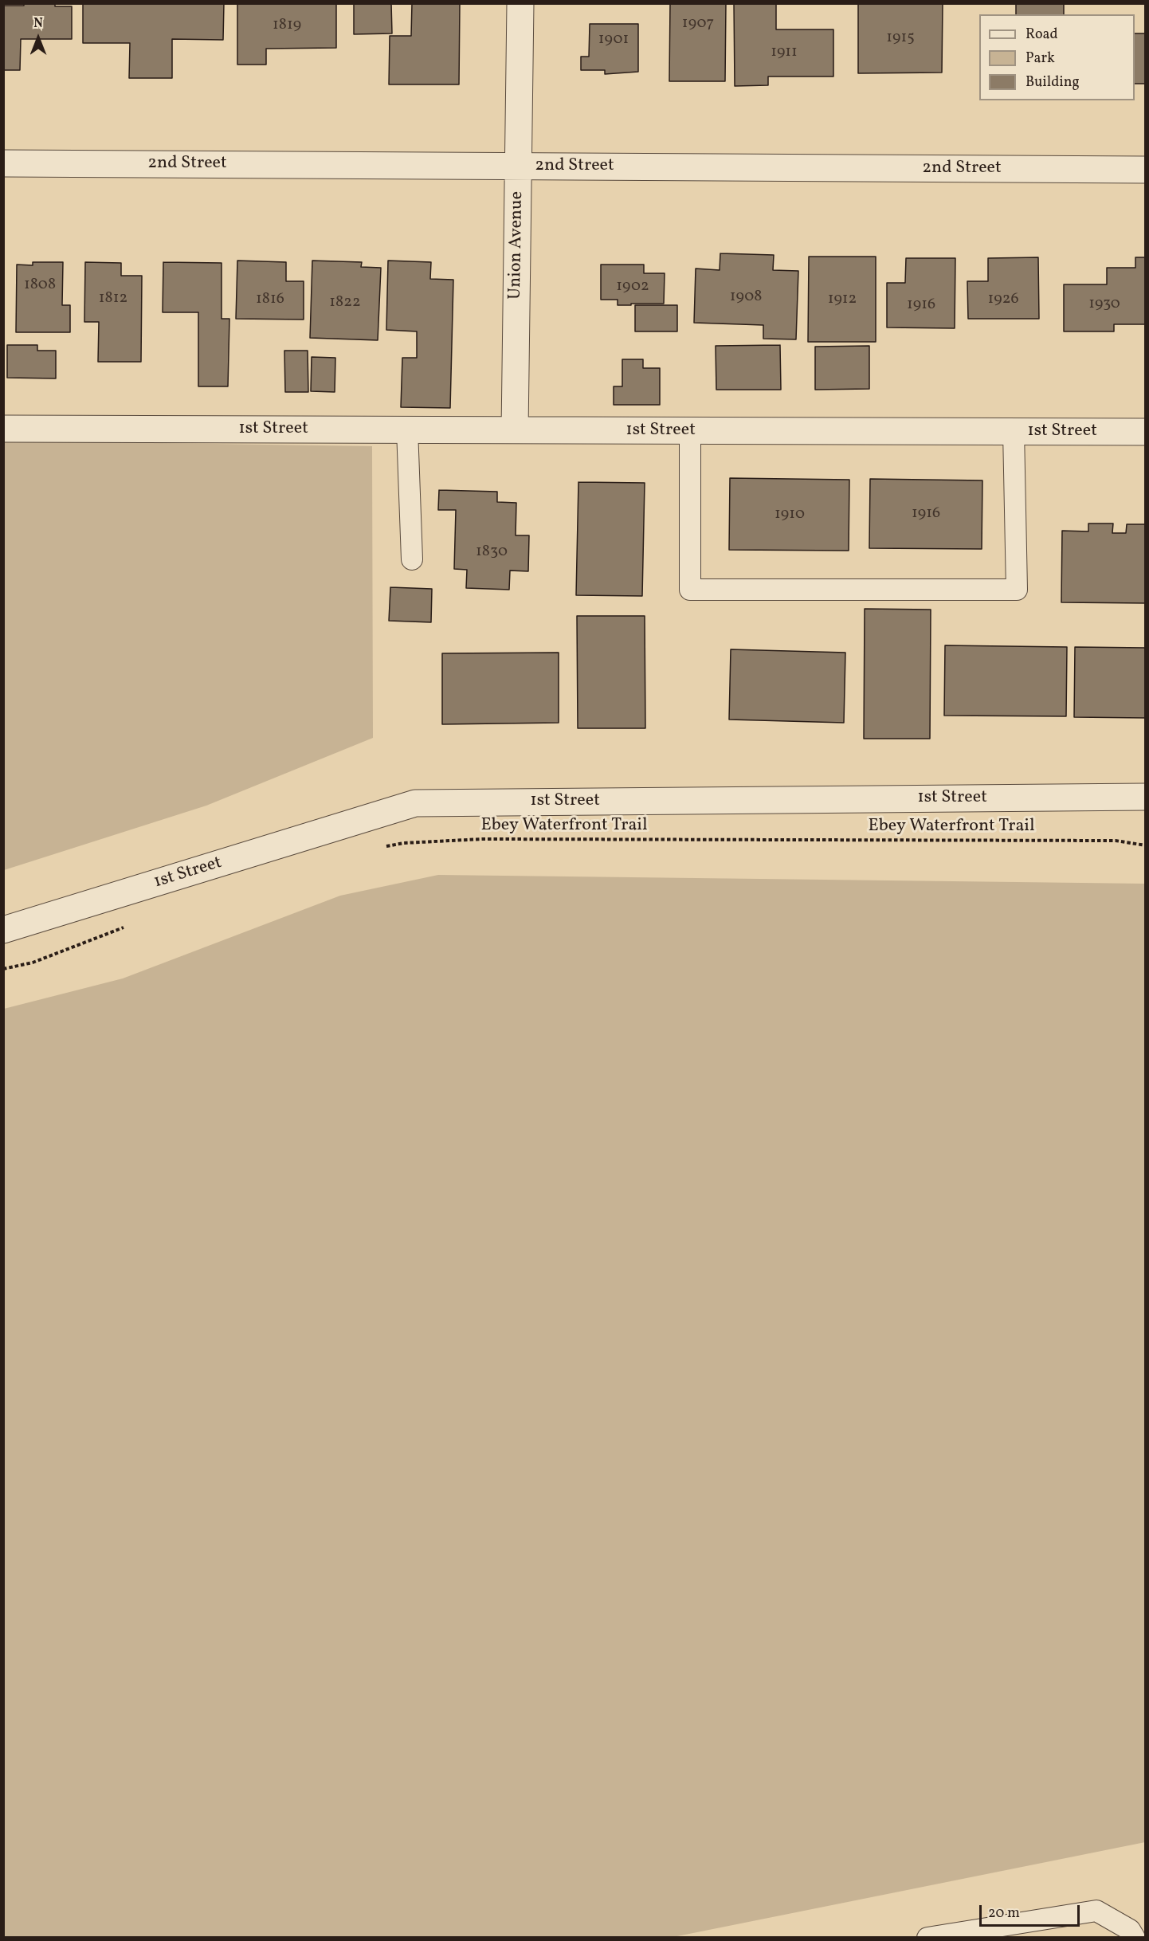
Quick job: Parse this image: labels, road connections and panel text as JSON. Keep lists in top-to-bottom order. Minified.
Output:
{"streets":{"street":["2nd Street","Union Avenue","1st Street"],"path":["Ebey Waterfront Trail"]},"crossings":[["2nd Street","Union Avenue"],["Union Avenue","1st Street"]],"house_numbers":["1907","1819","1915","1901","1911","1808","1902","1908","1812","1816","1912","1926","1822","1930","1916","1916","1910","1830"],"legend":["Road","Park","Building"],"scale_bar":"20 m","north":"top"}
